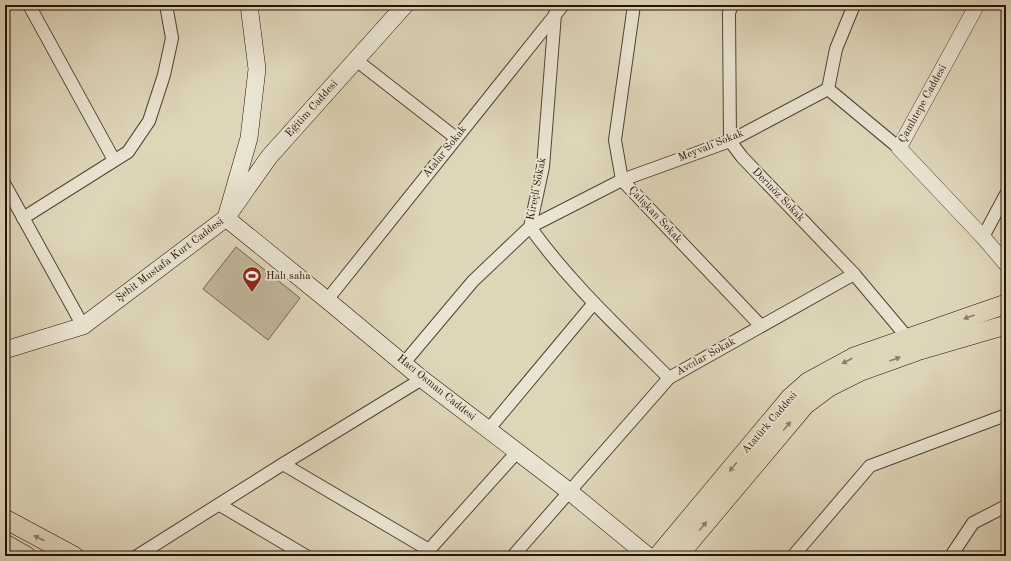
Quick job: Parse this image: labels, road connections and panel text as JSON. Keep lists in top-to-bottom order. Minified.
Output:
{"streets":{"main road":["Eğitim Caddesi","Şehit Mustafa Kurt Caddesi","Hacı Osman Caddesi","Atatürk Caddesi"],"street":["Çamlıtepe Caddesi","Meyvalı Sokak","Atalar Sokak","Kireçli Sokak","Derinöz Sokak","Çalışkan Sokak","Avcılar Sokak"]},"crossings":[["Eğitim Caddesi","Şehit Mustafa Kurt Caddesi"],["Eğitim Caddesi","Hacı Osman Caddesi"],["Meyvalı Sokak","Kireçli Sokak"],["Meyvalı Sokak","Derinöz Sokak"],["Meyvalı Sokak","Çalışkan Sokak"],["Atalar Sokak","Kireçli Sokak"],["Atalar Sokak","Hacı Osman Caddesi"],["Kireçli Sokak","Hacı Osman Caddesi"],["Derinöz Sokak","Avcılar Sokak"],["Derinöz Sokak","Atatürk Caddesi"],["Çalışkan Sokak","Avcılar Sokak"],["Şehit Mustafa Kurt Caddesi","Hacı Osman Caddesi"],["Avcılar Sokak","Hacı Osman Caddesi"]],"places":{"sports":["Halı saha"]}}
